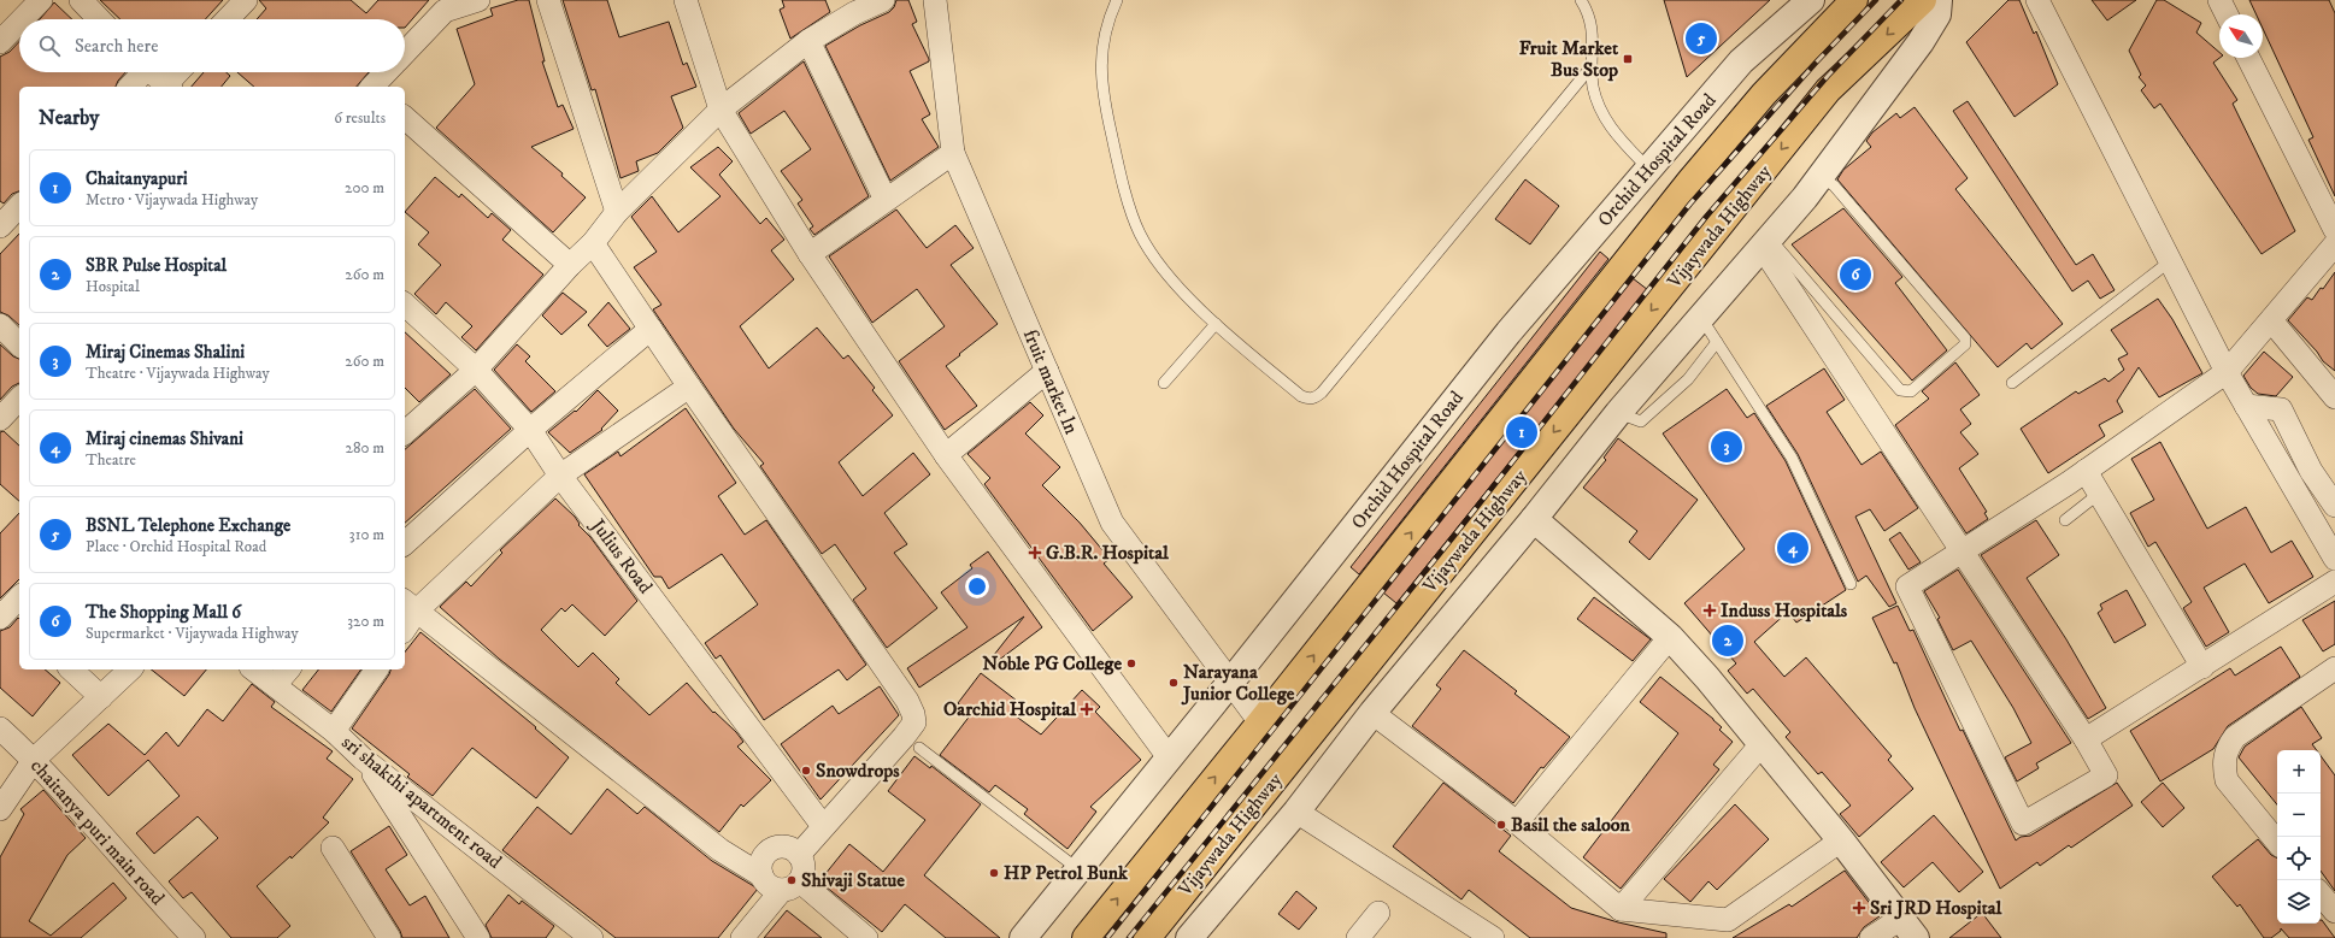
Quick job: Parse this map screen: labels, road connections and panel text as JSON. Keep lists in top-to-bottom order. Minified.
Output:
{"streets":{"highway":["Vijaywada Highway"],"street":["Orchid Hospital Road","fruit market ln","Julius Road","sri shakthi apartment road","chaitanya puri main road"]},"crossings":[["Orchid Hospital Road","fruit market ln"]],"places":{"transit":["Fruit Market Bus Stop"],"health":["G.B.R. Hospital","Induss Hospitals","Oarchid Hospital","Sri JRD Hospital"],"other":["Noble PG College","Narayana Junior College","Snowdrops","Basil the saloon","HP Petrol Bunk","Shivaji Statue"]},"north":"top left","page":{"search":"Search here","pins":["5","6","1","3","4","2"],"heading":["Nearby","6 results"],"list":[{"mark":"1","name":"Chaitanyapuri","note":"Metro · Vijaywada Highway","value":"200 m"},{"mark":"2","name":"SBR Pulse Hospital","note":"Hospital","value":"260 m"},{"mark":"3","name":"Miraj Cinemas Shalini","note":"Theatre · Vijaywada Highway","value":"260 m"},{"mark":"4","name":"Miraj cinemas Shivani","note":"Theatre","value":"280 m"},{"mark":"5","name":"BSNL Telephone Exchange","note":"Place · Orchid Hospital Road","value":"310 m"},{"mark":"6","name":"The Shopping Mall 6","note":"Supermarket · Vijaywada Highway","value":"320 m"}],"map_buttons":["+","−"]}}
